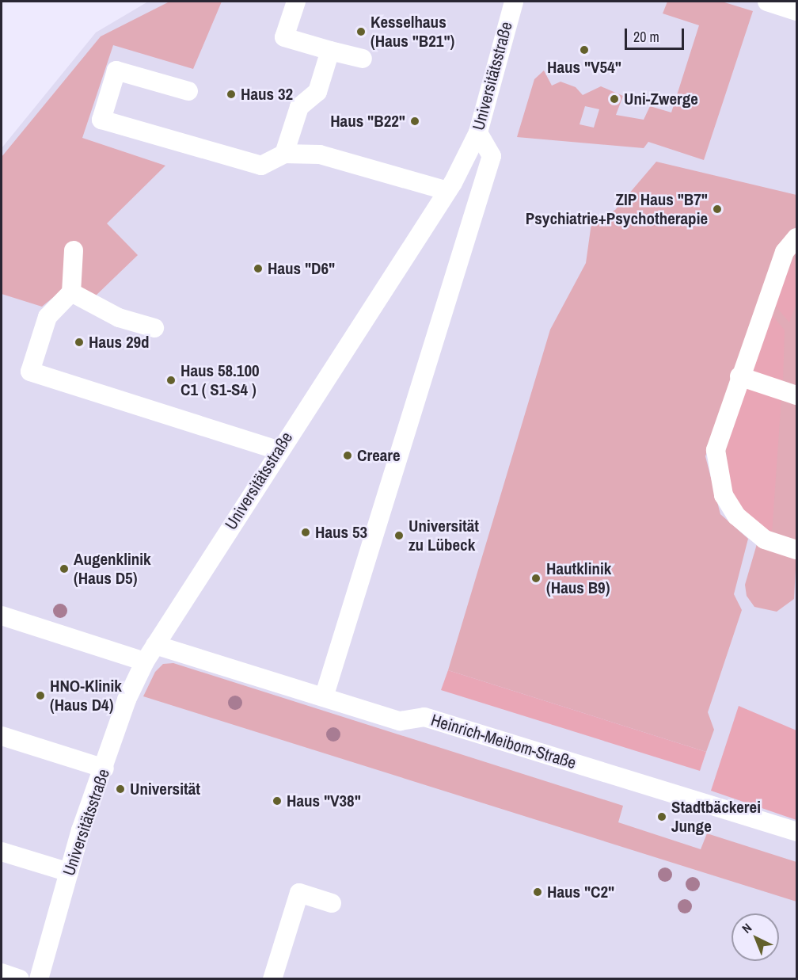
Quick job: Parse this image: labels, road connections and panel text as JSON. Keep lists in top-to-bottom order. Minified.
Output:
{"streets":{"lane":["Universitätsstraße","Heinrich-Meibom-Straße"]},"crossings":[["Universitätsstraße","Heinrich-Meibom-Straße"]],"places":["Kesselhaus (Haus \"B21\")","Haus \"V54\"","Haus 32","Uni-Zwerge","Haus \"B22\"","ZIP Haus \"B7\" Psychiatrie+Psychotherapie","Haus \"D6\"","Haus 29d","Haus 58.100 C1 ( S1-S4 )","Creare","Haus 53","Universität zu Lübeck","Augenklinik (Haus D5)","Hautklinik (Haus B9)","HNO-Klinik (Haus D4)","Universität","Haus \"V38\"","Stadtbäckerei Junge","Haus \"C2\""],"scale_bar":"20 m","north":"top left"}
